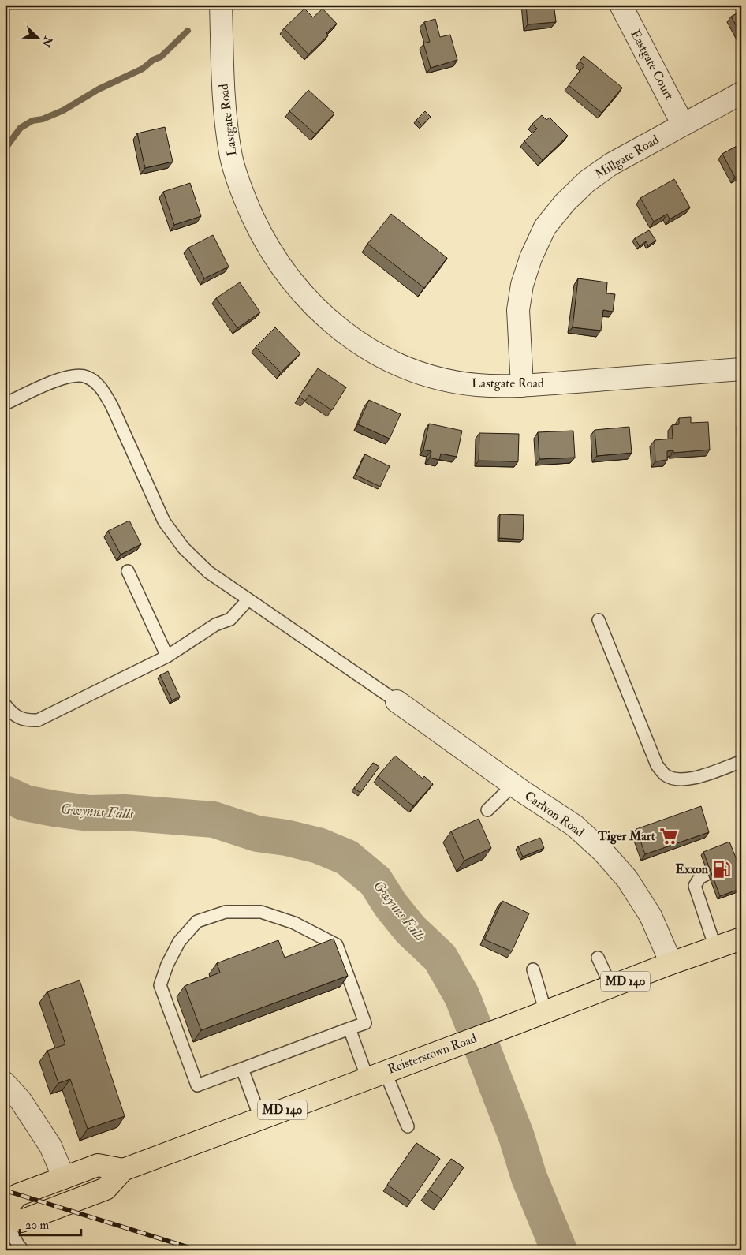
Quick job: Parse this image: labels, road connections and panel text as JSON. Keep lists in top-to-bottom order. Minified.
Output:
{"streets":{"main road":["MD 140","Reisterstown Road"],"street":["Eastgate Court","Lastgate Road","Millgate Road","Carlvon Road"]},"crossings":[["Eastgate Court","Millgate Road"],["Lastgate Road","Millgate Road"],["Carlvon Road","Reisterstown Road"]],"water":["Gwynns Falls"],"places":{"supermarket":["Tiger Mart"],"fuel station":["Exxon"]},"scale_bar":"20 m","north":"bottom right"}
